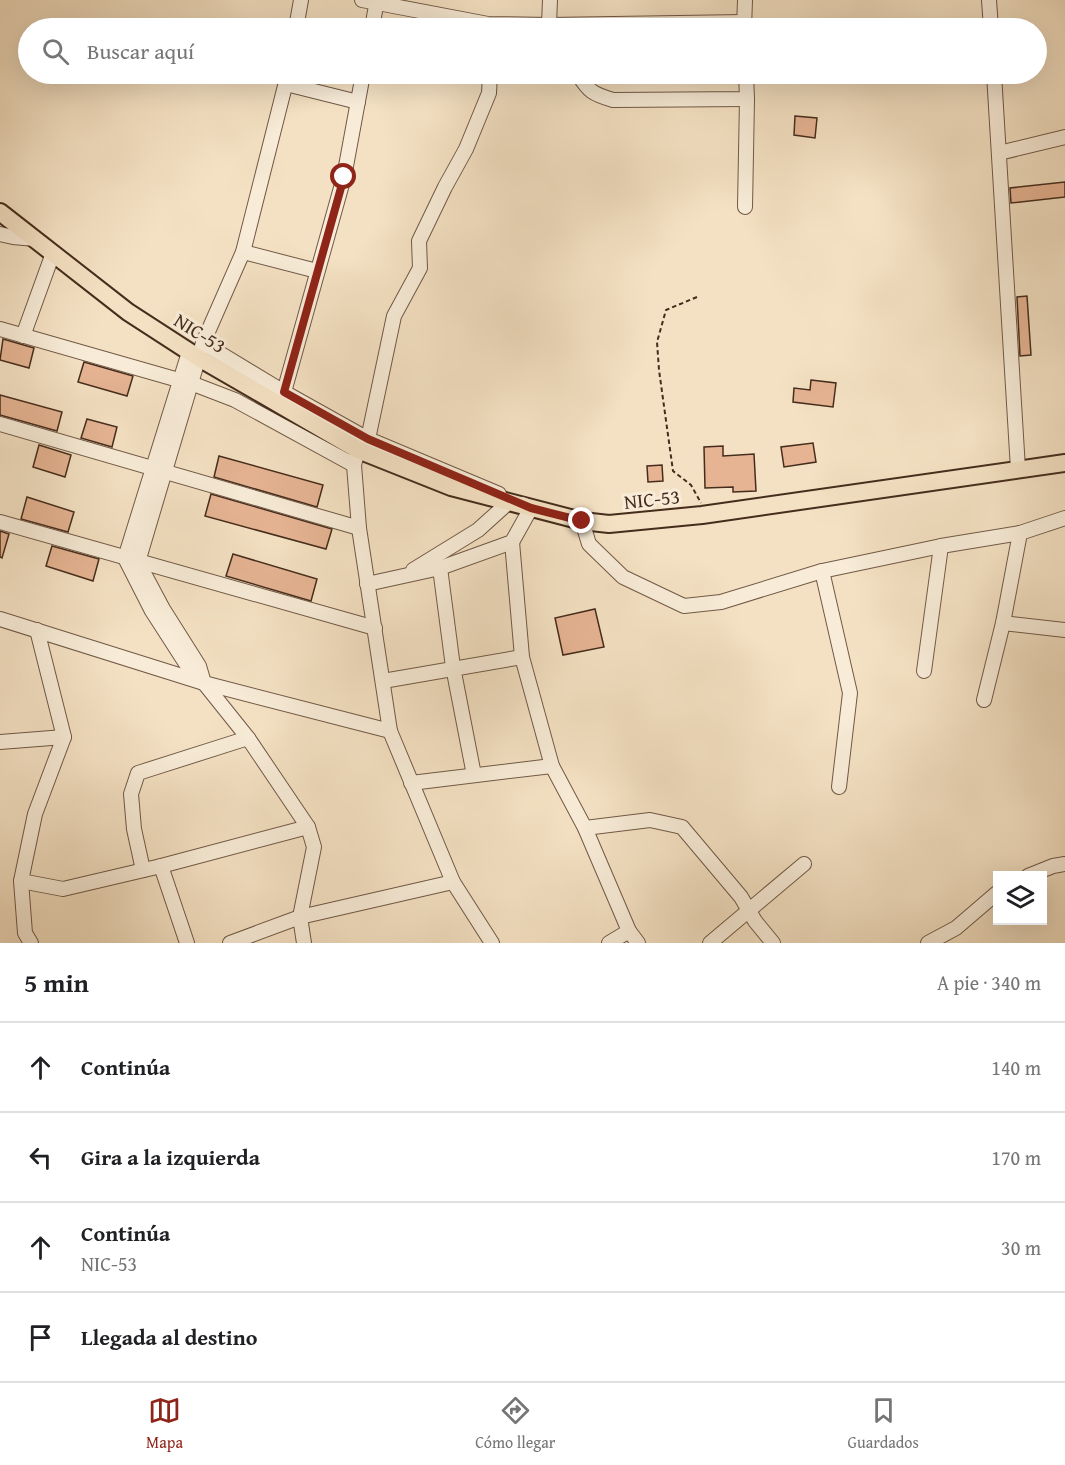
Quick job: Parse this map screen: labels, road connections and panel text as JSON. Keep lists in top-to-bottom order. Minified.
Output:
{"streets":{"main road":["NIC-53"]},"page":{"search":"Buscar aquí","heading":["5 min","A pie · 340 m"],"list":[["Continúa","140 m"],["Gira a la izquierda","170 m"],["Continúa","NIC-53","30 m"],"Llegada al destino"],"nav":["Mapa","Cómo llegar","Guardados"]}}
